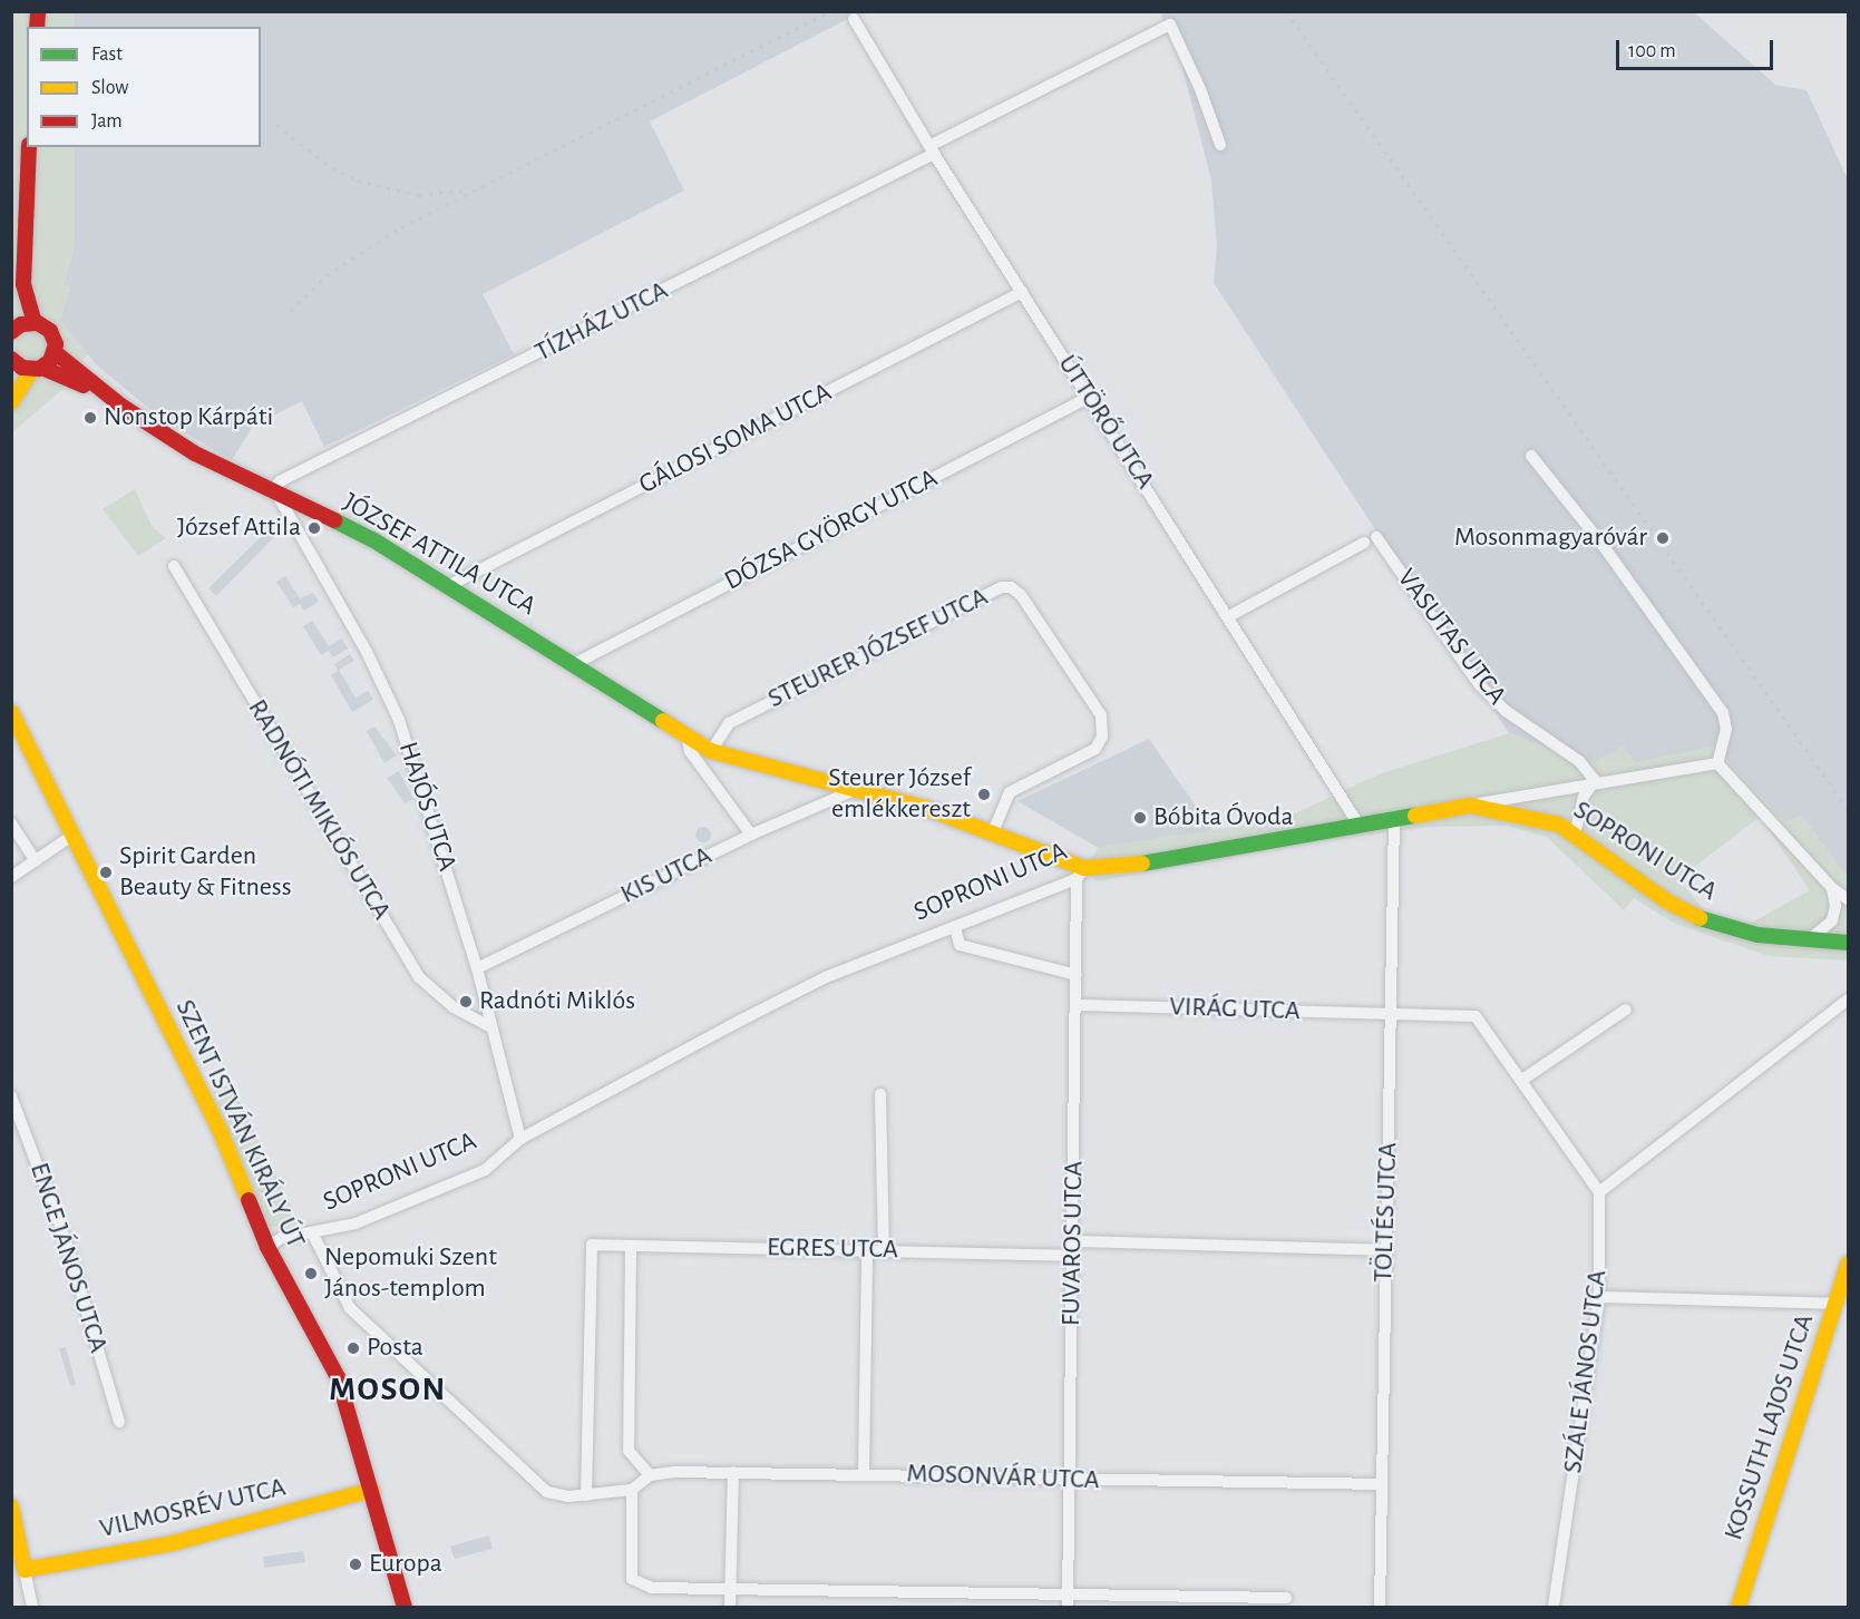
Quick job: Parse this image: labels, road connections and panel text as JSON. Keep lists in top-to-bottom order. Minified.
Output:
{"streets":{"street":["TÍZHÁZ UTCA","ÚTTÖRŐ UTCA","GÁLOSI SOMA UTCA","DÓZSA GYÖRGY UTCA","JÓZSEF ATTILA UTCA","VASUTAS UTCA","STEURER JÓZSEF UTCA","HAJÓS UTCA","RADNÓTI MIKLÓS UTCA","SOPRONI UTCA","KIS UTCA","VIRÁG UTCA","SZENT ISTVÁN KIRÁLY ÚT","TÖLTÉS UTCA","FUVAROS UTCA","EGRES UTCA","ENGE JÁNOS UTCA","SZÁLE JÁNOS UTCA","KOSSUTH LAJOS UTCA","MOSONVÁR UTCA","VILMOSRÉV UTCA"]},"crossings":[["TÍZHÁZ UTCA","ÚTTÖRŐ UTCA"],["TÍZHÁZ UTCA","JÓZSEF ATTILA UTCA"],["TÍZHÁZ UTCA","HAJÓS UTCA"],["ÚTTÖRŐ UTCA","GÁLOSI SOMA UTCA"],["ÚTTÖRŐ UTCA","DÓZSA GYÖRGY UTCA"],["ÚTTÖRŐ UTCA","VASUTAS UTCA"],["ÚTTÖRŐ UTCA","SOPRONI UTCA"],["GÁLOSI SOMA UTCA","JÓZSEF ATTILA UTCA"],["DÓZSA GYÖRGY UTCA","JÓZSEF ATTILA UTCA"],["JÓZSEF ATTILA UTCA","STEURER JÓZSEF UTCA"],["JÓZSEF ATTILA UTCA","HAJÓS UTCA"],["JÓZSEF ATTILA UTCA","SOPRONI UTCA"],["JÓZSEF ATTILA UTCA","KIS UTCA"],["JÓZSEF ATTILA UTCA","FUVAROS UTCA"],["HAJÓS UTCA","RADNÓTI MIKLÓS UTCA"],["HAJÓS UTCA","SOPRONI UTCA"],["HAJÓS UTCA","KIS UTCA"],["SOPRONI UTCA","SZENT ISTVÁN KIRÁLY ÚT"],["SOPRONI UTCA","TÖLTÉS UTCA"],["SOPRONI UTCA","FUVAROS UTCA"],["VIRÁG UTCA","TÖLTÉS UTCA"],["VIRÁG UTCA","FUVAROS UTCA"],["SZENT ISTVÁN KIRÁLY ÚT","VILMOSRÉV UTCA"],["TÖLTÉS UTCA","MOSONVÁR UTCA"],["FUVAROS UTCA","EGRES UTCA"],["FUVAROS UTCA","MOSONVÁR UTCA"]],"districts":["MOSON"],"places":["Nonstop Kárpáti","József Attila","Mosonmagyaróvár","Steurer József emlékkereszt","Bóbita Óvoda","Spirit Garden Beauty & Fitness","Radnóti Miklós","Nepomuki Szent János-templom","Posta","Europa"],"legend":["Fast","Slow","Jam"],"scale_bar":"100 m"}
